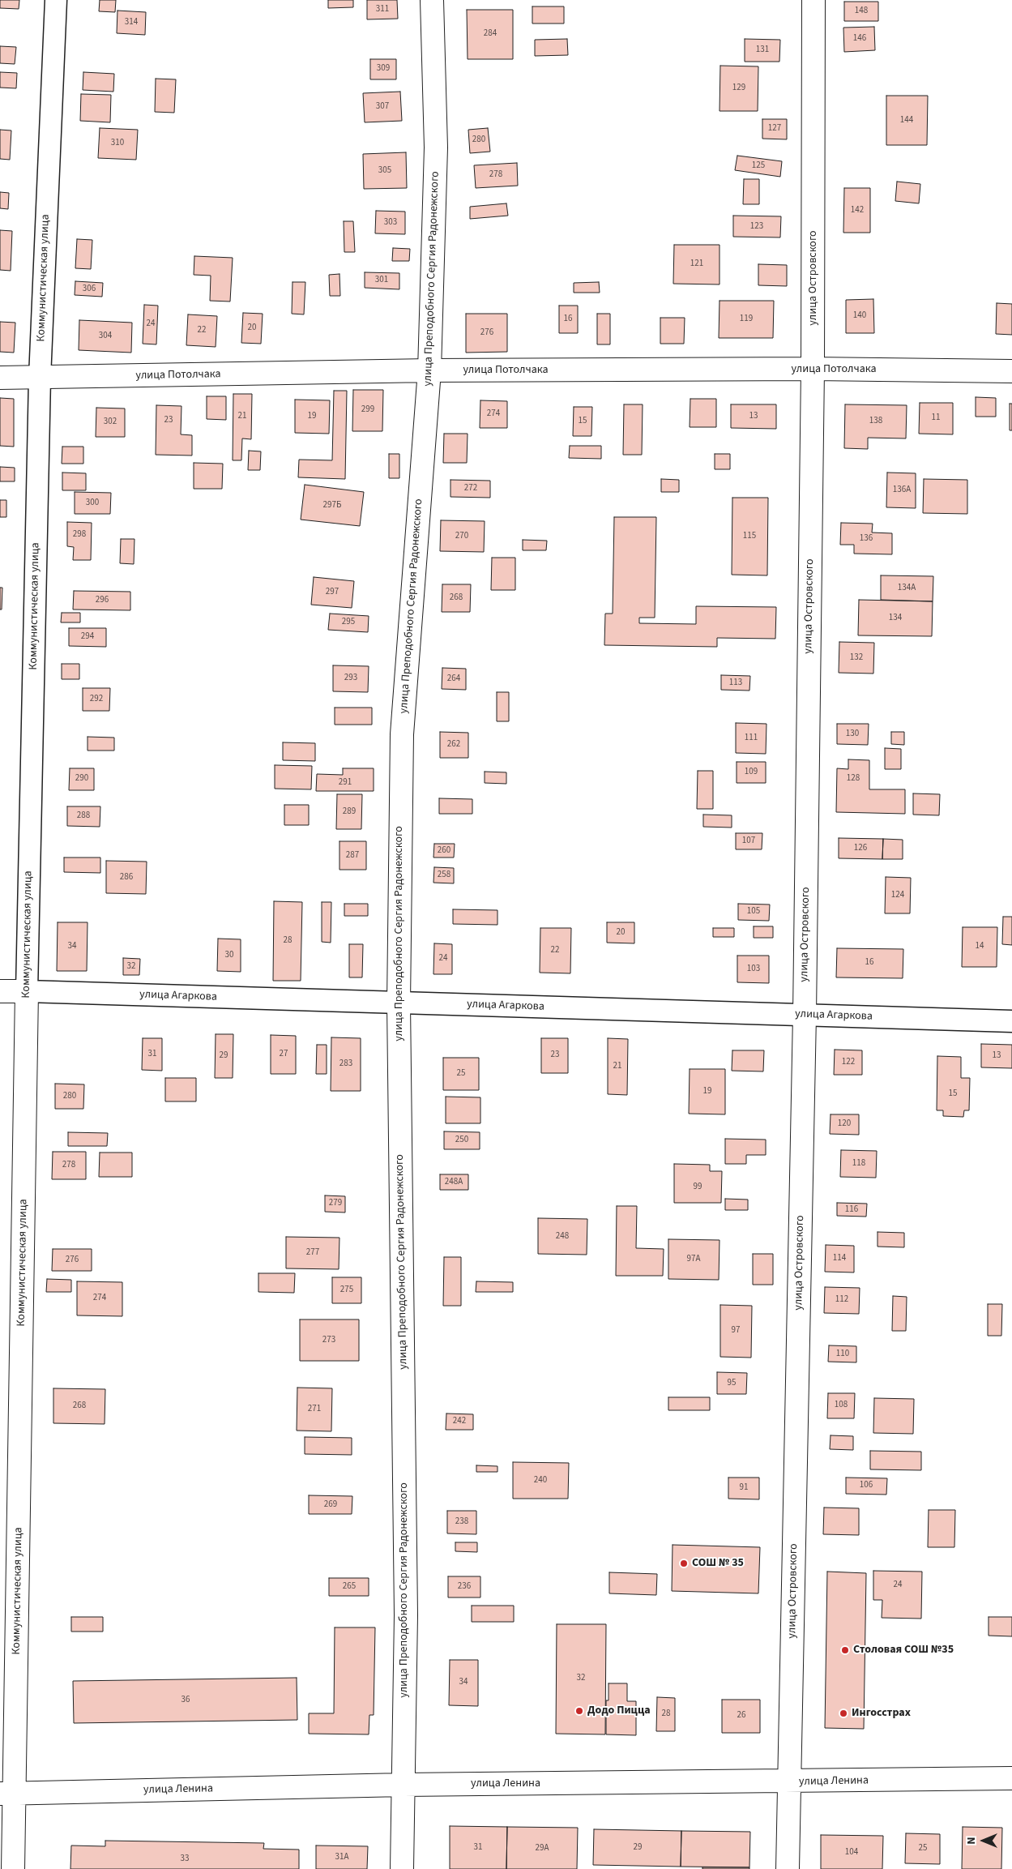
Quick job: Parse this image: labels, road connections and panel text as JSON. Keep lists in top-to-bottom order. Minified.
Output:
{"streets":{"street":["Коммунистическая улица","улица Островского","улица Преподобного Сергия Радонежского","улица Потолчака","улица Агаркова","улица Ленина"]},"crossings":[["Коммунистическая улица","улица Потолчака"],["Коммунистическая улица","улица Агаркова"],["Коммунистическая улица","улица Ленина"],["улица Островского","улица Потолчака"],["улица Островского","улица Агаркова"],["улица Островского","улица Ленина"],["улица Преподобного Сергия Радонежского","улица Потолчака"],["улица Преподобного Сергия Радонежского","улица Агаркова"],["улица Преподобного Сергия Радонежского","улица Ленина"]],"places":["СОШ № 35","Столовая СОШ №35","Додо Пицца","Ингосстрах"],"house_numbers":["311","148","314","284","146","131","309","129","307","144","127","280","310","125","305","278","142","303","123","121","301","306","140","16","119","24","20","22","276","304","299","274","21","19","13","11","23","15","138","302","272","136А","300","297Б","298","270","115","136","134А","297","268","296","134","295","294","132","293","264","113","292","130","111","262","109","290","128","291","289","288","107","126","260","287","258","286","124","105","20","28","34","14","22","30","24","16","32","103","31","27","23","29","13","122","283","21","25","19","15","280","120","250","118","278","248А","99","279","116","248","277","114","97А","276","275","274","112","97","273","110","95","108","268","271","242","240","106","91","269","238","24","265","236","32","34","36","28","26","31","29","29А","25","104","31А","33"],"north":"left"}
